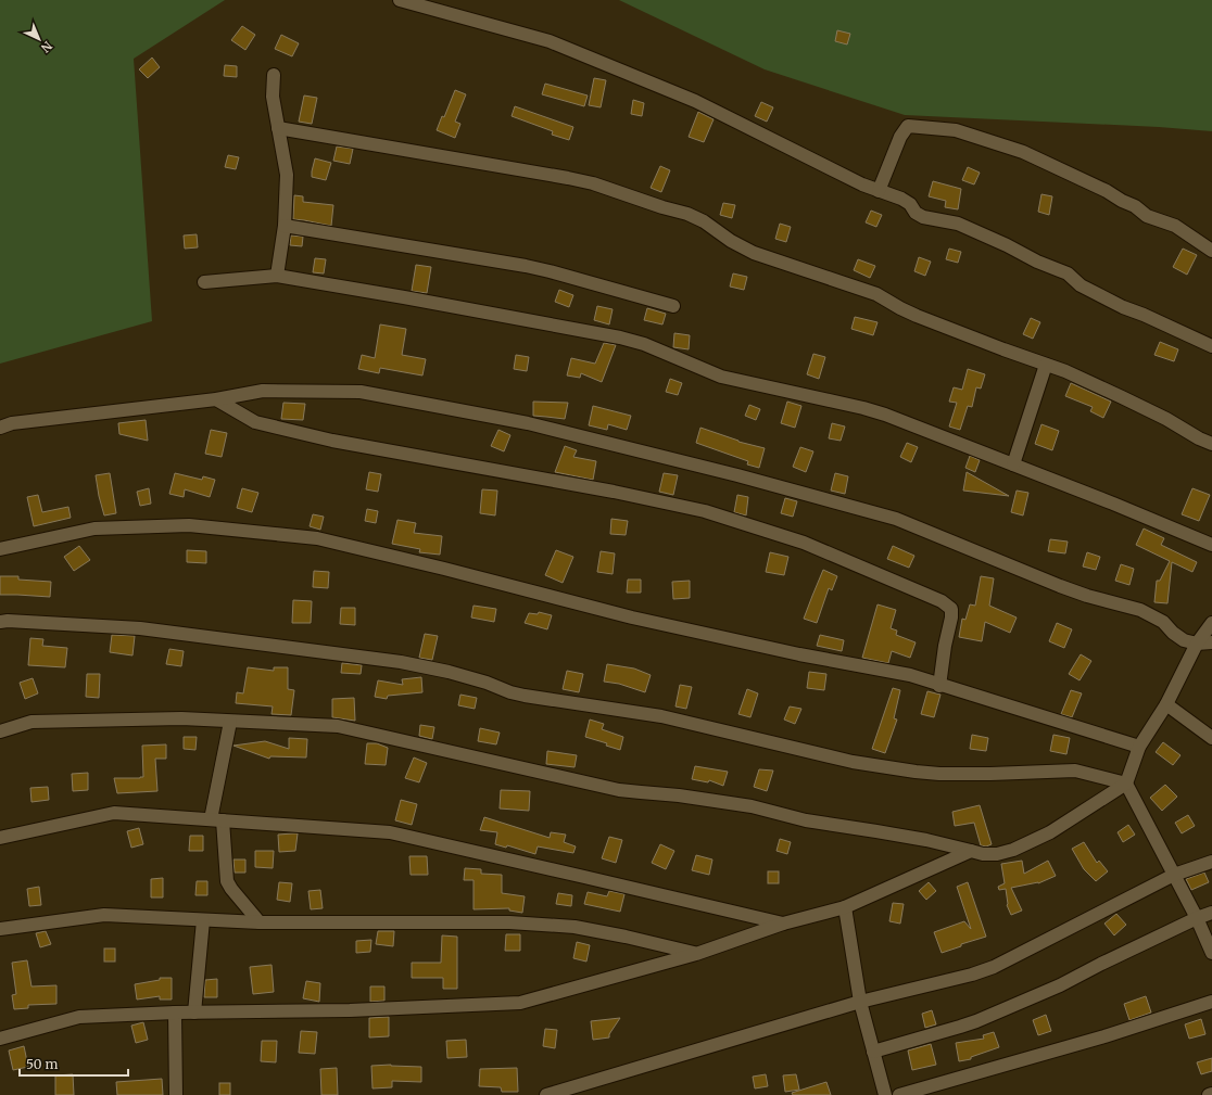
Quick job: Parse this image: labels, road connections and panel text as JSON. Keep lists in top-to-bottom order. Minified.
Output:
{"scale_bar":"50 m","north":"bottom right"}
